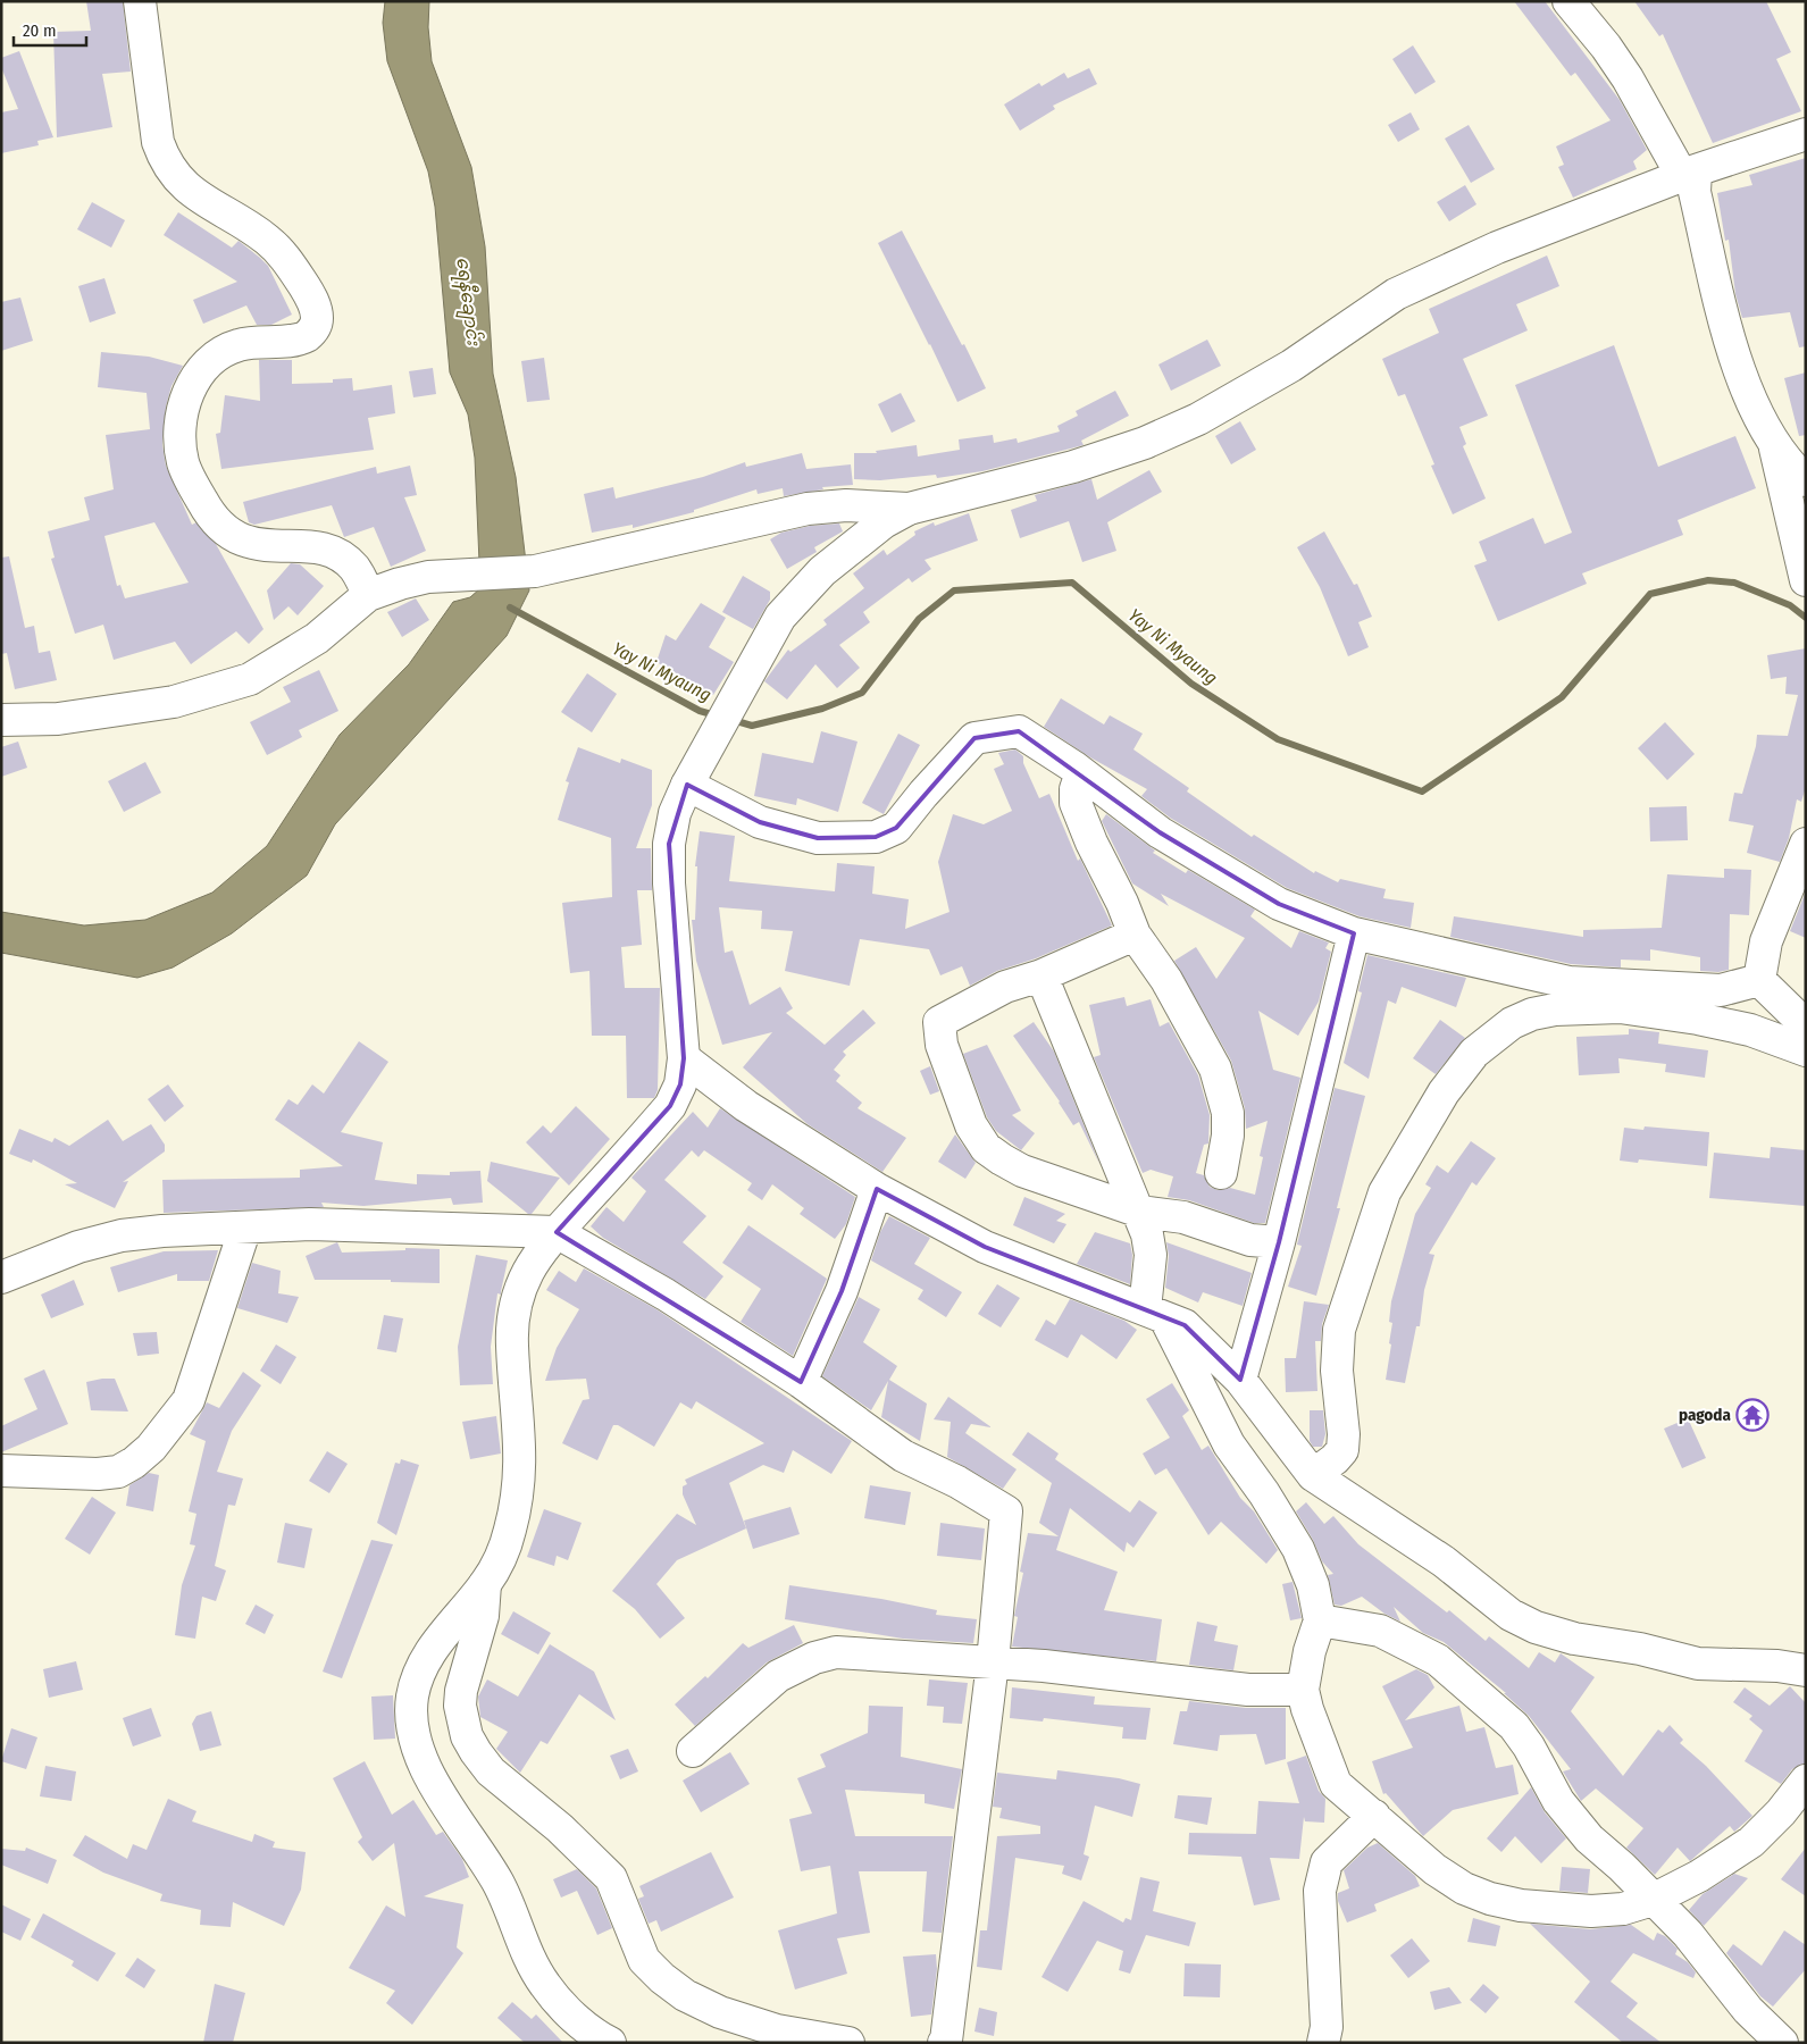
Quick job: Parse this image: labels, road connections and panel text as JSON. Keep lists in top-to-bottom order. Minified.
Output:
{"water":["ရေနီချောင်း","Yay Ni Myaung"],"places":{"temple":["pagoda"]},"scale_bar":"20 m"}
